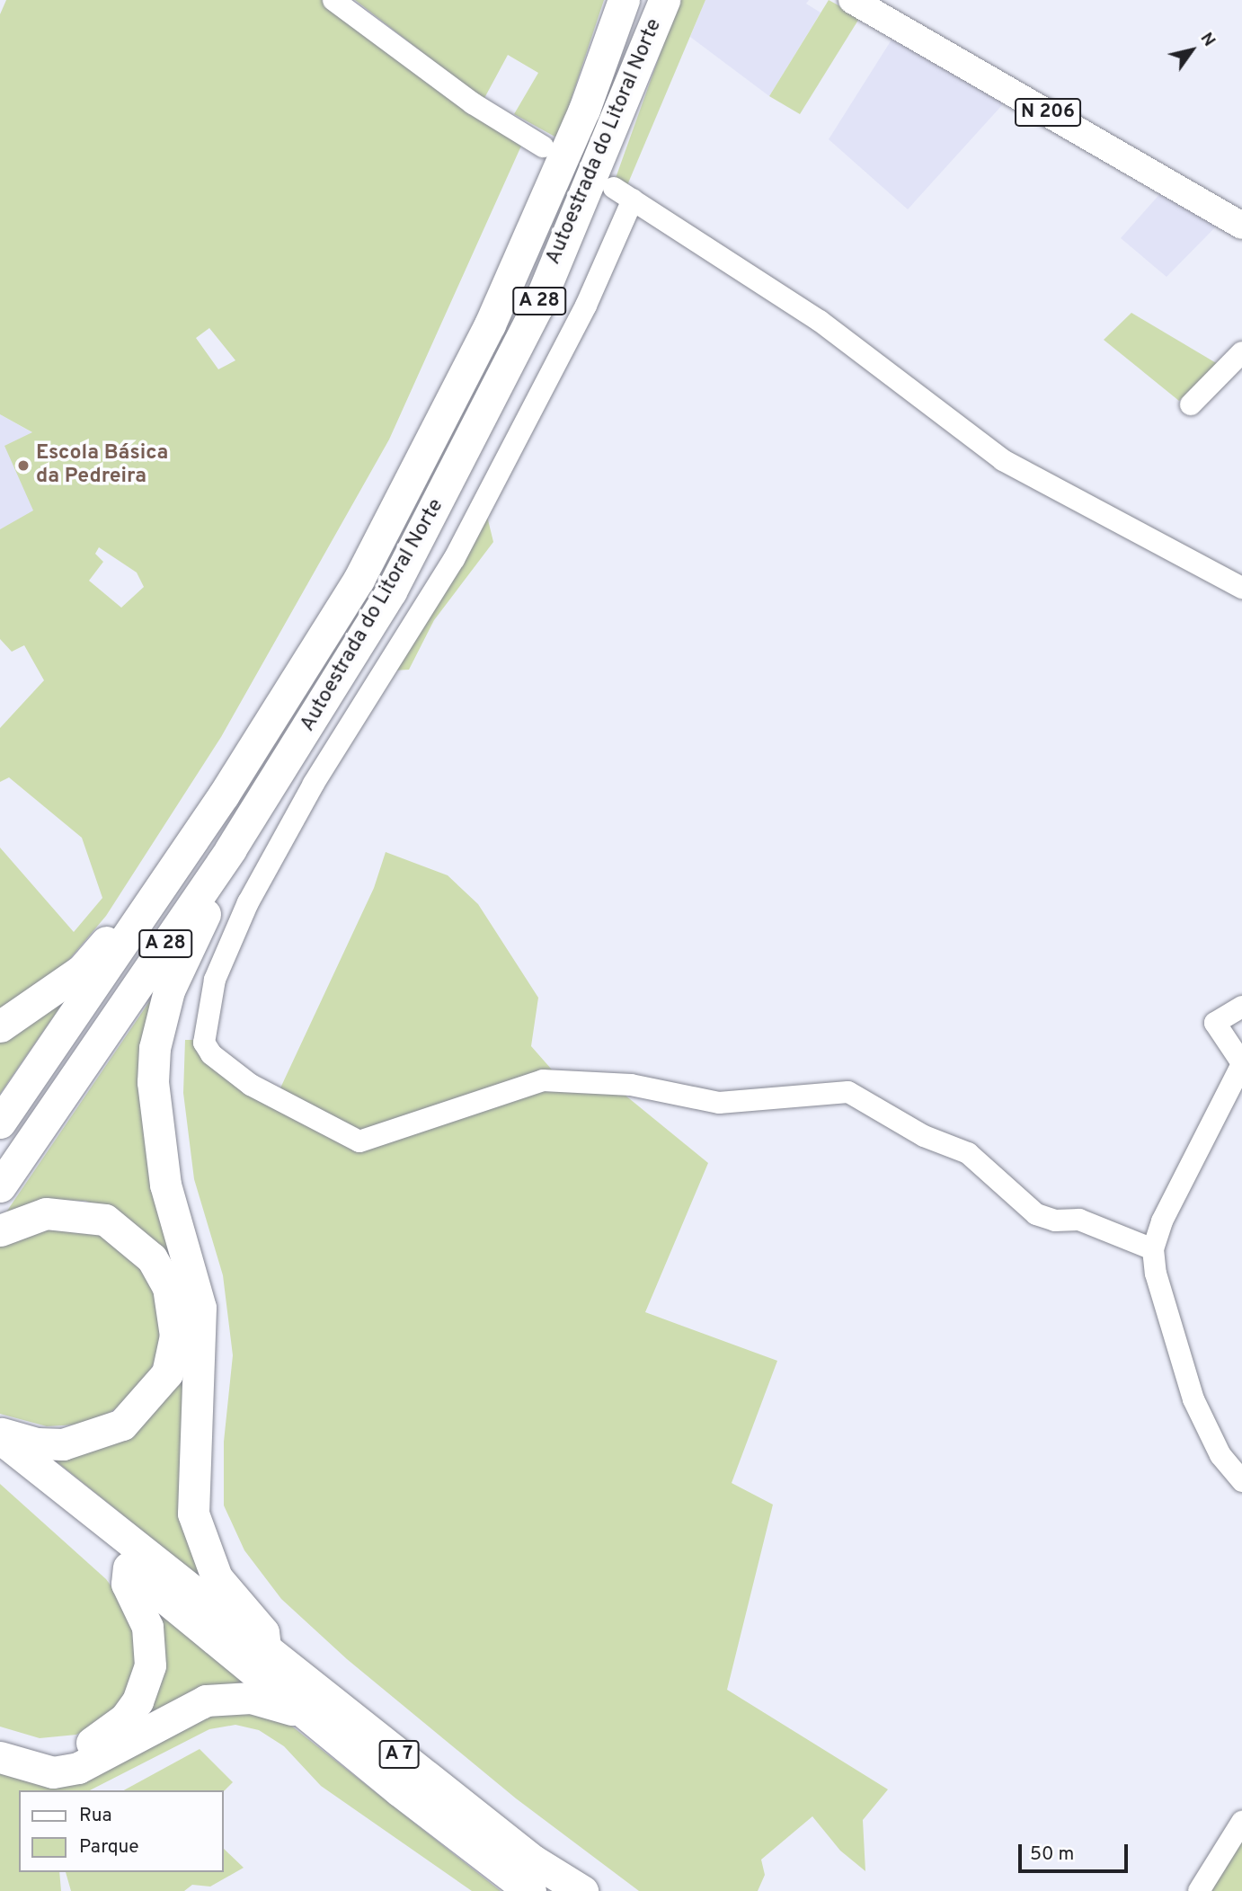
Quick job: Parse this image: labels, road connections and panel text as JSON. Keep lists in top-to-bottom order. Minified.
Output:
{"streets":{"highway":["Autoestrada do Litoral Norte","A 28","A 7"],"main road":["N 206"]},"places":["Escola Básica da Pedreira"],"legend":["Rua","Parque"],"scale_bar":"50 m","north":"top right"}
